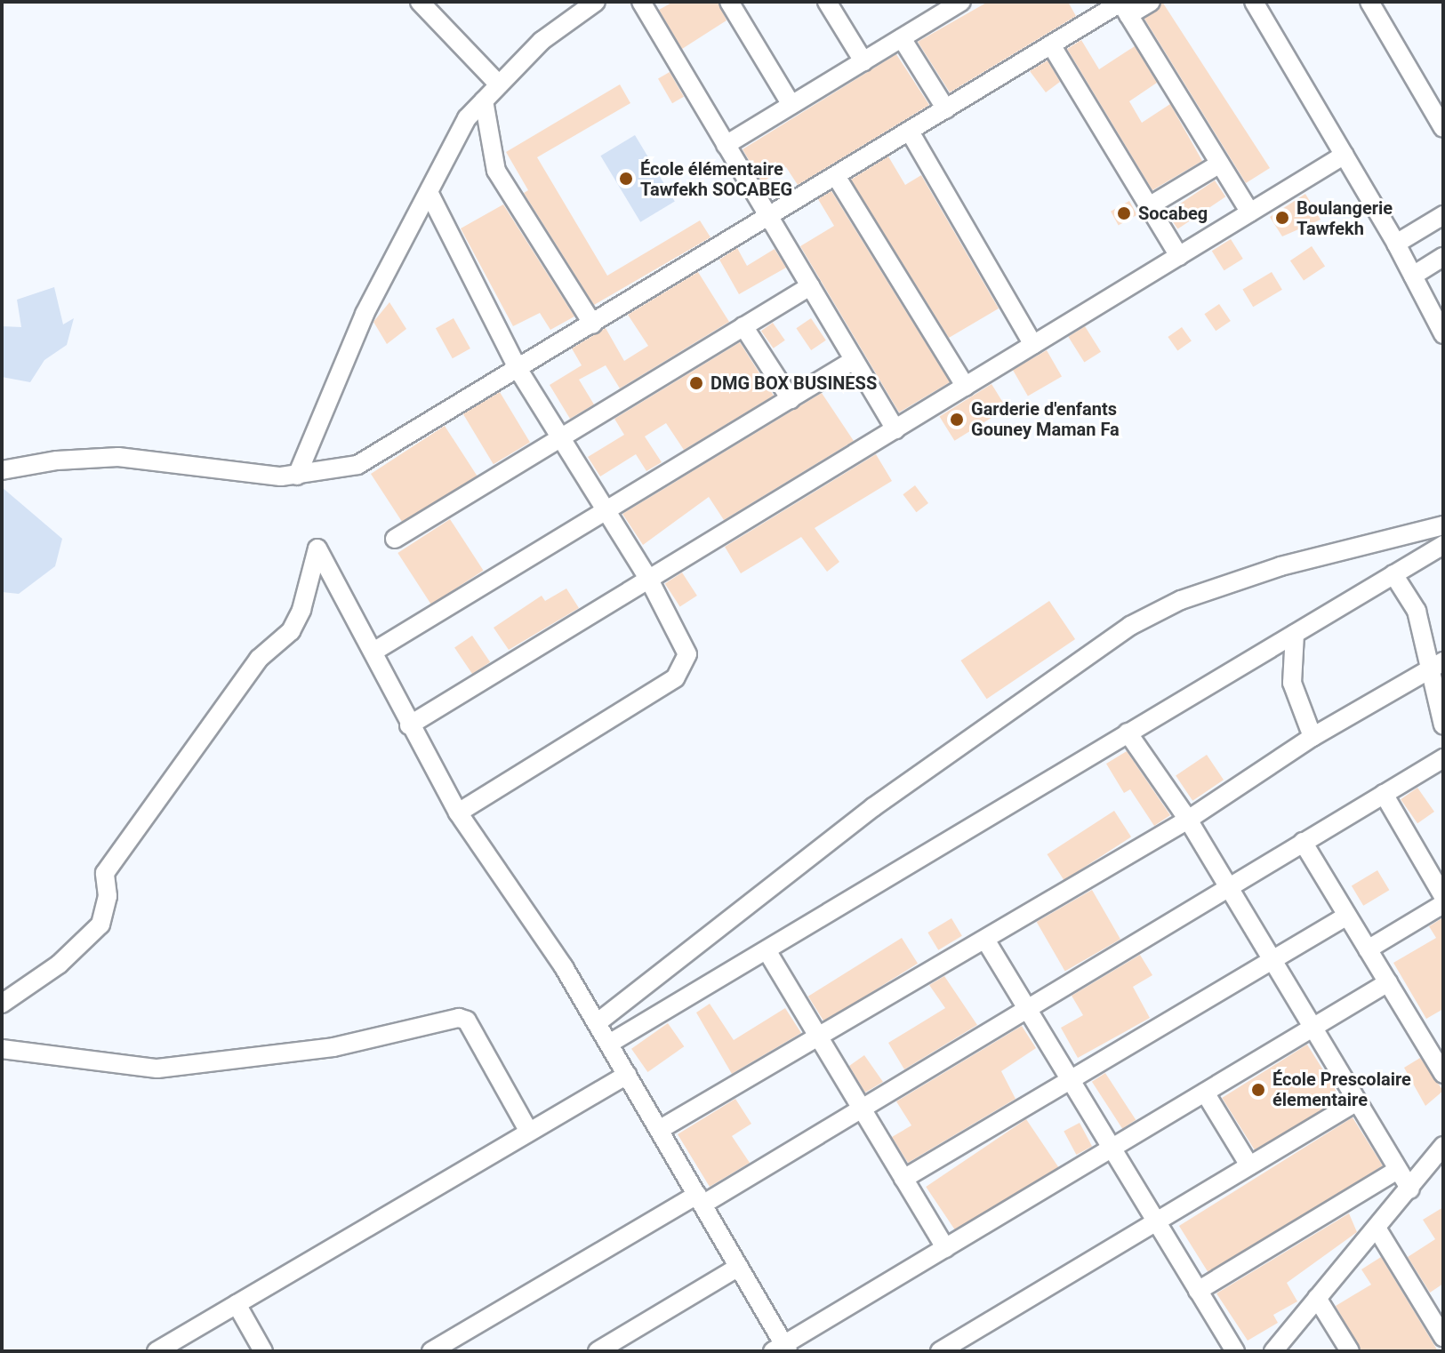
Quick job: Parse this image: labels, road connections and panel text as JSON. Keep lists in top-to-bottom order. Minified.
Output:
{"places":["École élémentaire Tawfekh SOCABEG","Socabeg","Boulangerie Tawfekh","DMG BOX BUSINESS","Garderie d'enfants Gouney Maman Fa","École Prescolaire élementaire"]}
